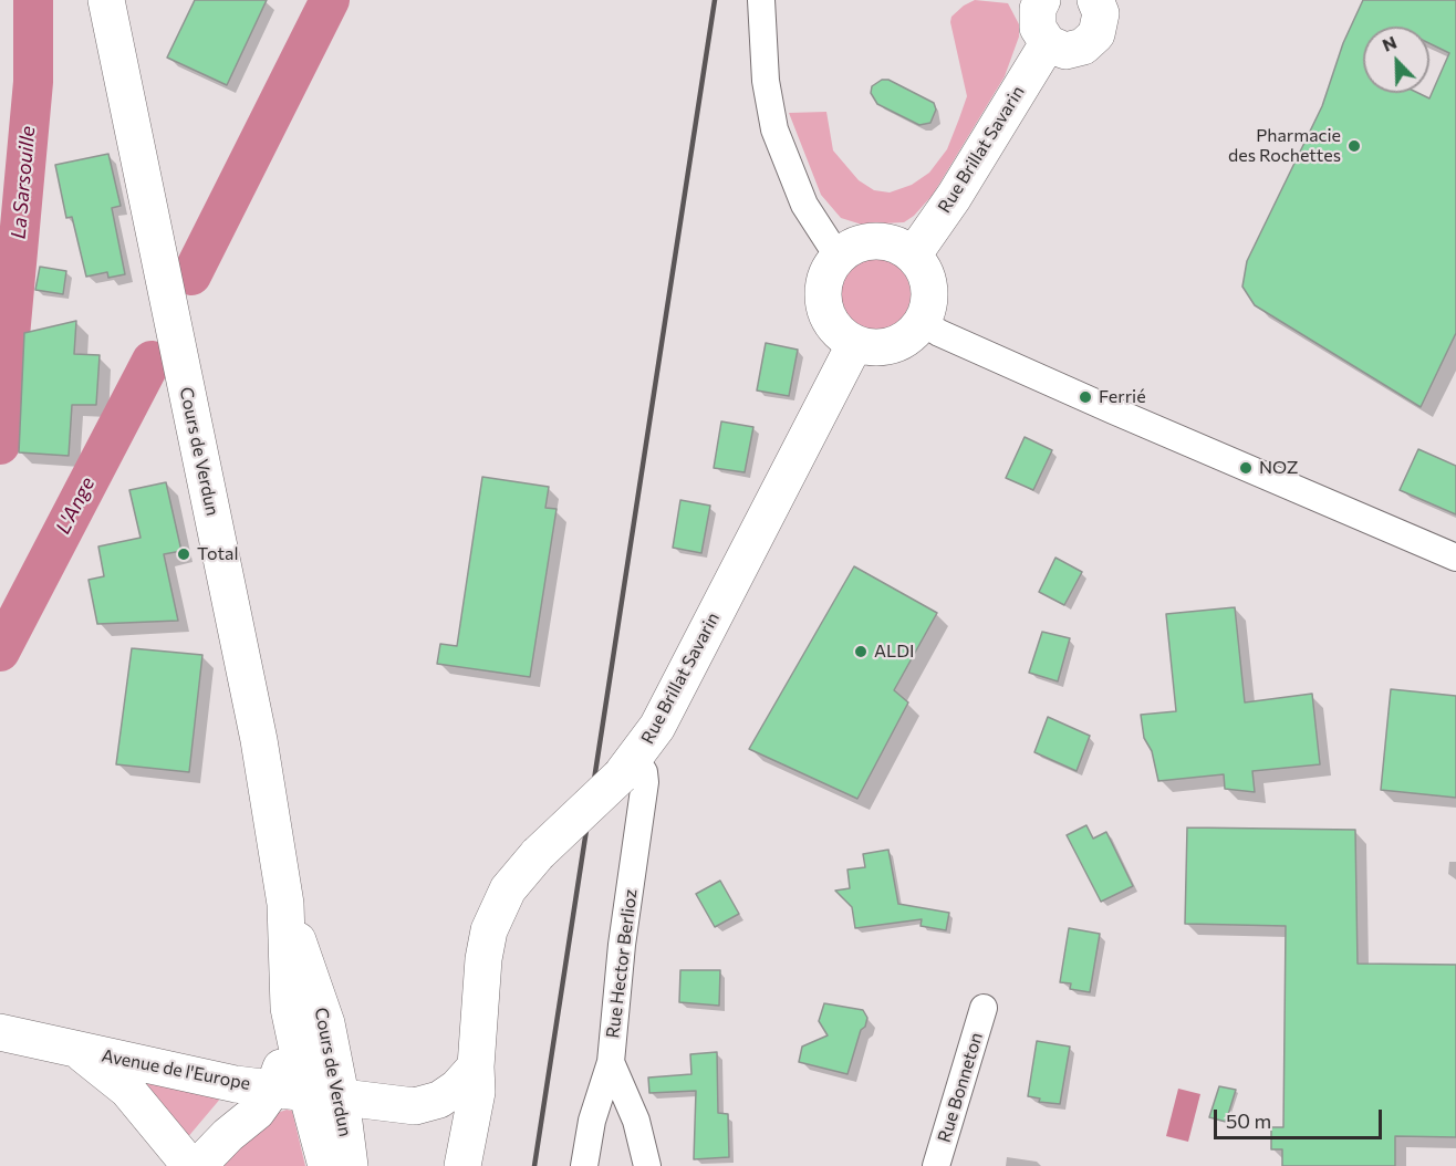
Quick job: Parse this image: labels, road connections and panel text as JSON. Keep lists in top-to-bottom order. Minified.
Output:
{"streets":{"main road":["Rue Brillat Savarin","Cours de Verdun","Avenue de l'Europe"],"street":["Rue Hector Berlioz","Rue Bonneton"]},"crossings":[["Rue Brillat Savarin","Rue Hector Berlioz"],["Cours de Verdun","Avenue de l'Europe"]],"water":["La Sarsouille","L'Ange"],"places":["Pharmacie des Rochettes","Ferrié","NOZ","Total","ALDI"],"scale_bar":"50 m","north":"top left"}
